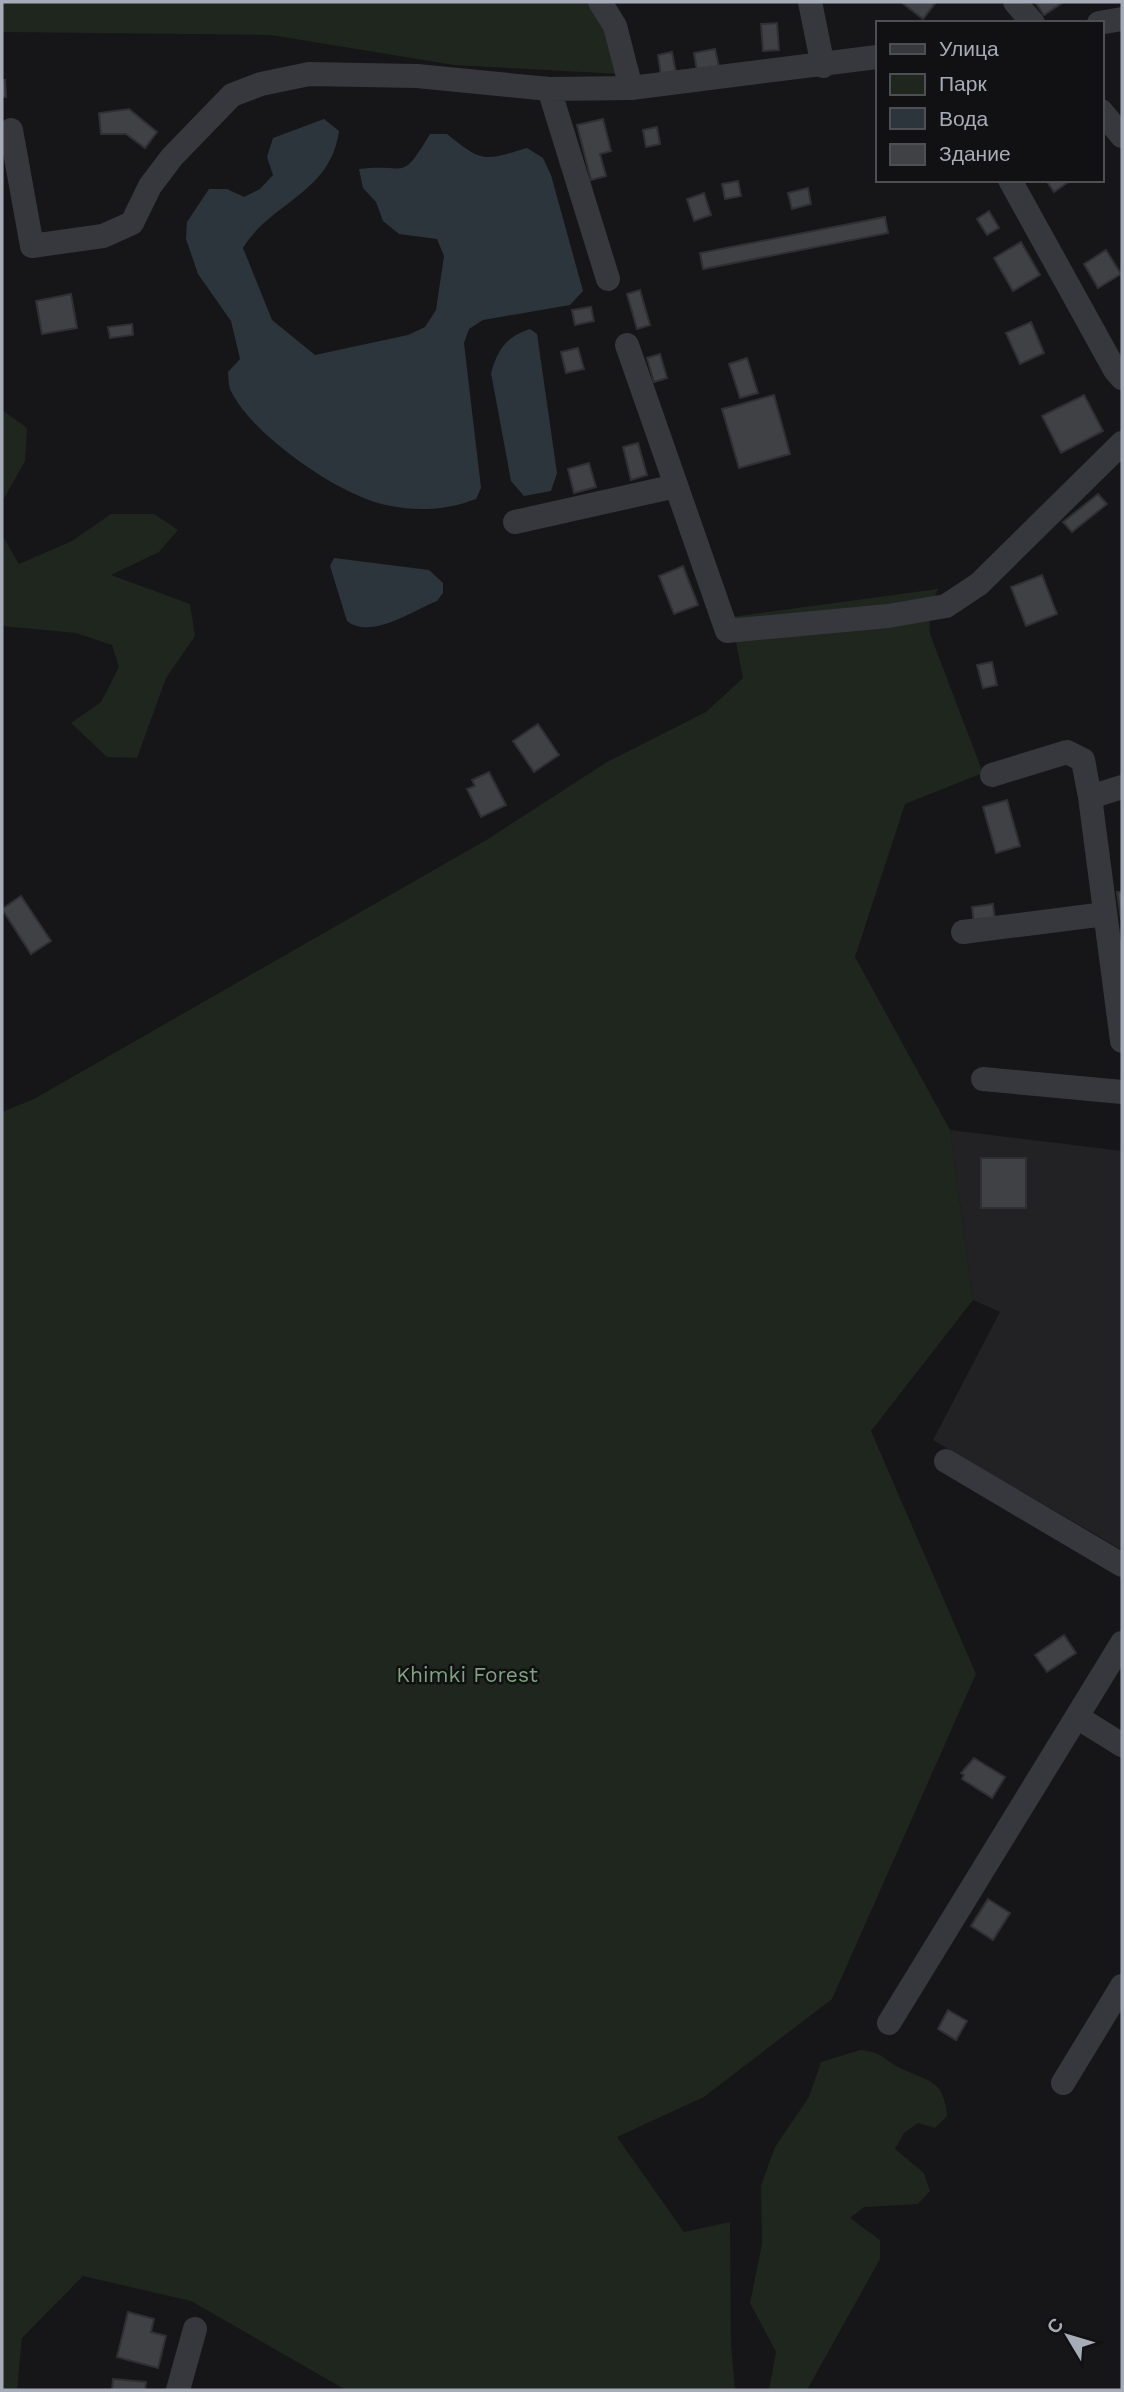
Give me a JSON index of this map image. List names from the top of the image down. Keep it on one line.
{"parks":["Khimki Forest"],"legend":["Улица","Парк","Вода","Здание"],"north":"top left"}
